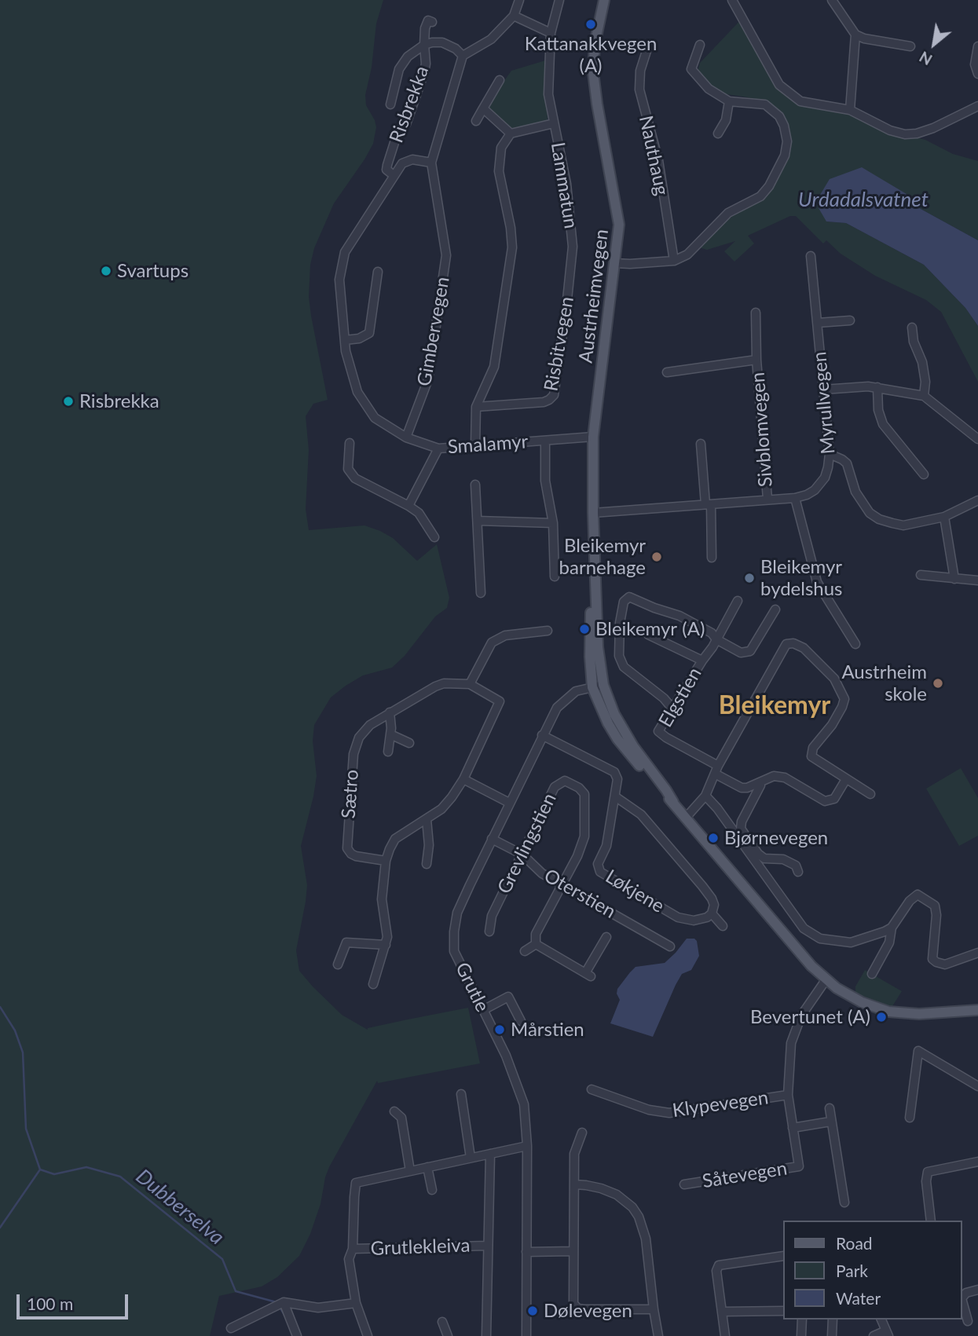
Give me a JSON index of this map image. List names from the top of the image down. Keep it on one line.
{"streets":{"main road":["Austrheimvegen"],"street":["Risbrekka","Nauthaug","Lammatun","Gimbervegen","Risbitvegen","Myrullvegen","Sivblomvegen","Smalamyr","Elgstien","Sætro","Grevlingstien","Løkjene","Oterstien","Grutle","Klypevegen","Såtevegen","Grutlekleiva"]},"crossings":[["Risbrekka","Smalamyr"],["Lammatun","Risbitvegen"],["Austrheimvegen","Myrullvegen"],["Austrheimvegen","Smalamyr"],["Austrheimvegen","Grutle"],["Austrheimvegen","Såtevegen"],["Gimbervegen","Smalamyr"],["Myrullvegen","Sivblomvegen"],["Grevlingstien","Oterstien"],["Løkjene","Grutle"],["Oterstien","Grutle"],["Klypevegen","Såtevegen"]],"districts":["Bleikemyr"],"water":["Urdadalsvatnet","Dubberselva"],"places":["Kattanakkvegen (A)","Svartups","Risbrekka","Bleikemyr barnehage","Bleikemyr bydelshus","Bleikemyr (A)","Austrheim skole","Bjørnevegen","Bevertunet (A)","Mårstien","Dølevegen"],"legend":["Road","Park","Water"],"scale_bar":"100 m","north":"bottom left"}
